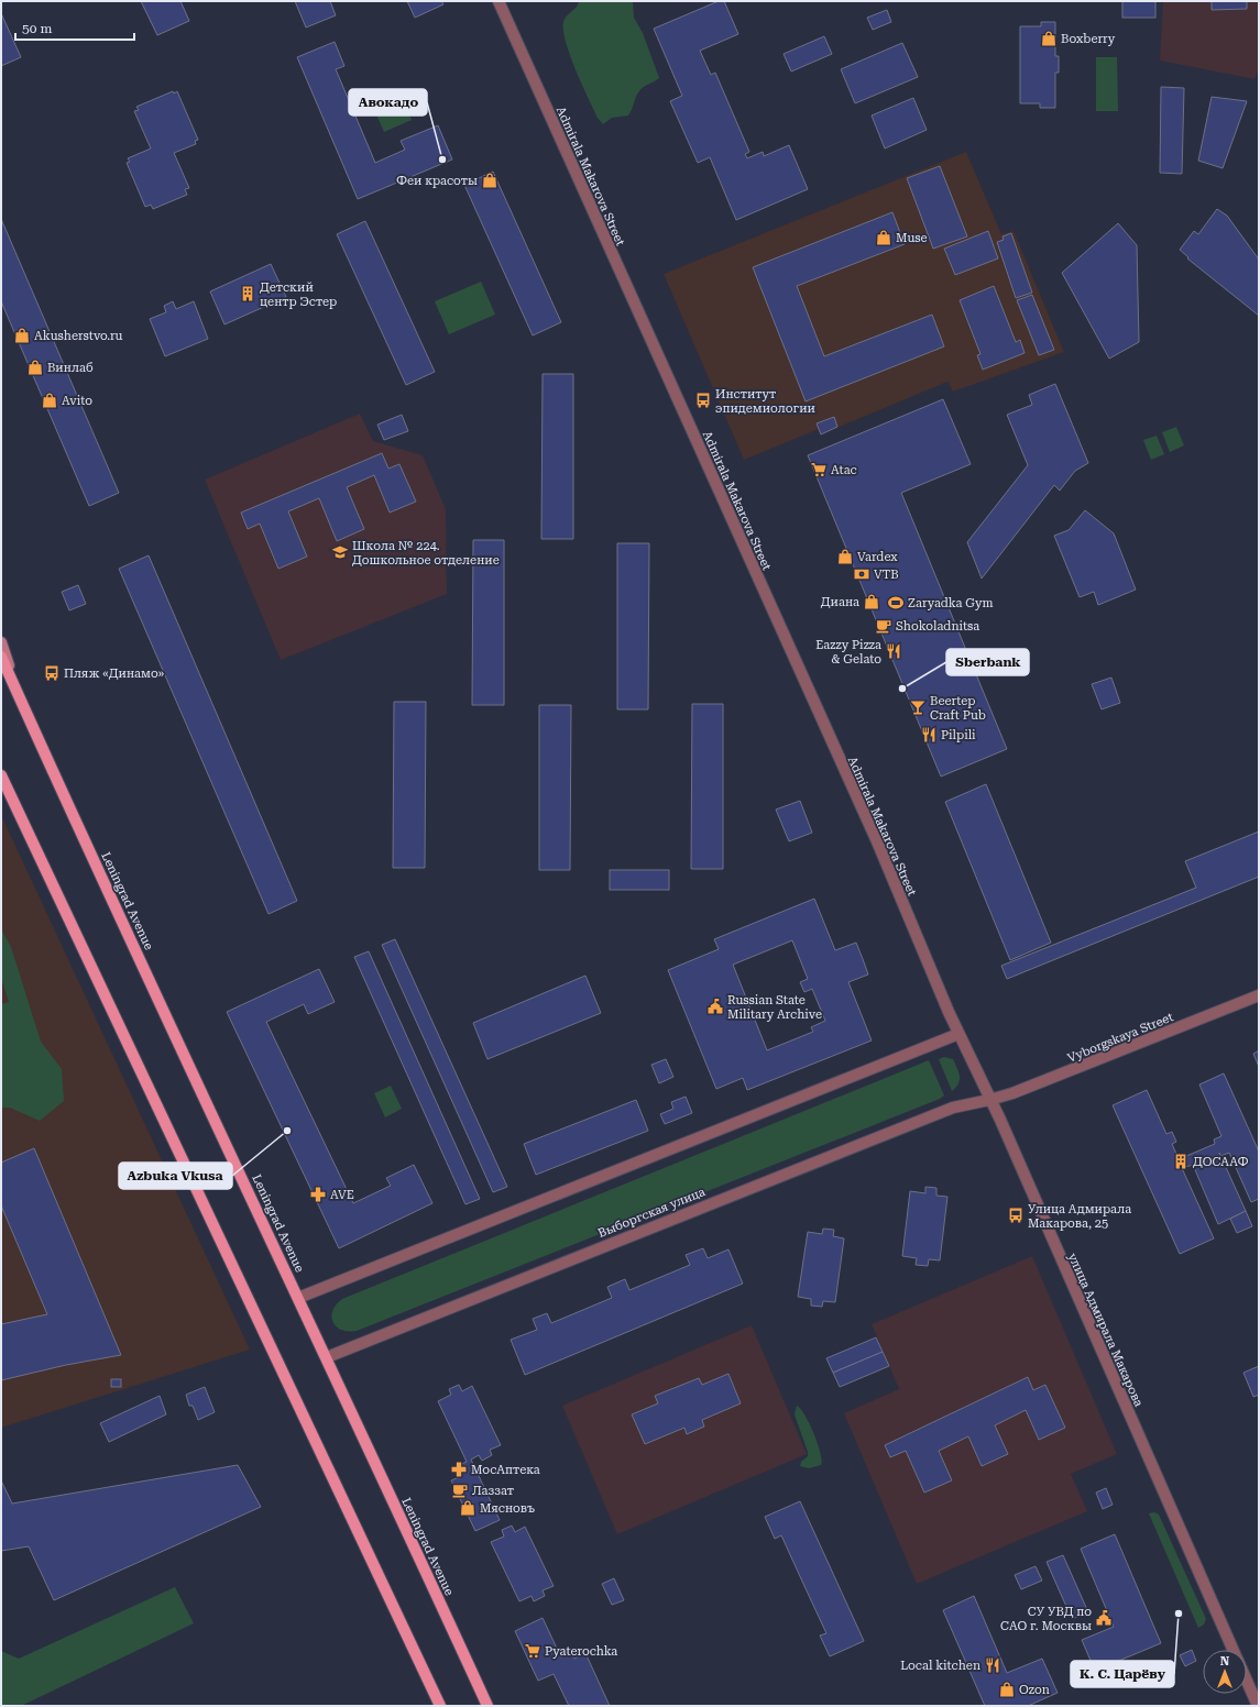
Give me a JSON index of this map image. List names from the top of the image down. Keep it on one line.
{"streets":{"main road":["Leningrad Avenue"],"street":["Vyborgskaya Street","Выборгская улица","улица Адмирала Макарова"]},"crossings":[["Leningrad Avenue","Выборгская улица"],["Vyborgskaya Street","Выборгская улица"],["Vyborgskaya Street","улица Адмирала Макарова"],["Выборгская улица","улица Адмирала Макарова"]],"places":{"shop":["Boxberry","Феи красоты","Muse","Akusherstvo.ru","Винлаб","Avito","Vardex","Диана","Мясновъ","Ozon"],"other":["Авокадо","Sberbank","Azbuka Vkusa","К. С. Царёву"],"building":["Детский центр Эстер","ДОСААФ"],"bus stop":["Институт эпидемиологии","Пляж «Динамо»","Улица Адмирала Макарова, 25"],"supermarket":["Atac","Pyaterochka"],"school or university":["Школа № 224. Дошкольное отделение"],"bank":["VTB"],"sports":["Zaryadka Gym"],"cafe":["Shokoladnitsa","Лаззат"],"restaurant":["Eazzy Pizza & Gelato","Pilpili","Local kitchen"],"bar":["Beertep Craft Pub"],"public building":["Russian State Military Archive","СУ УВД по САО г. Москвы"],"pharmacy":["AVE","МосАптека"]},"scale_bar":"50 m","north":"top"}
